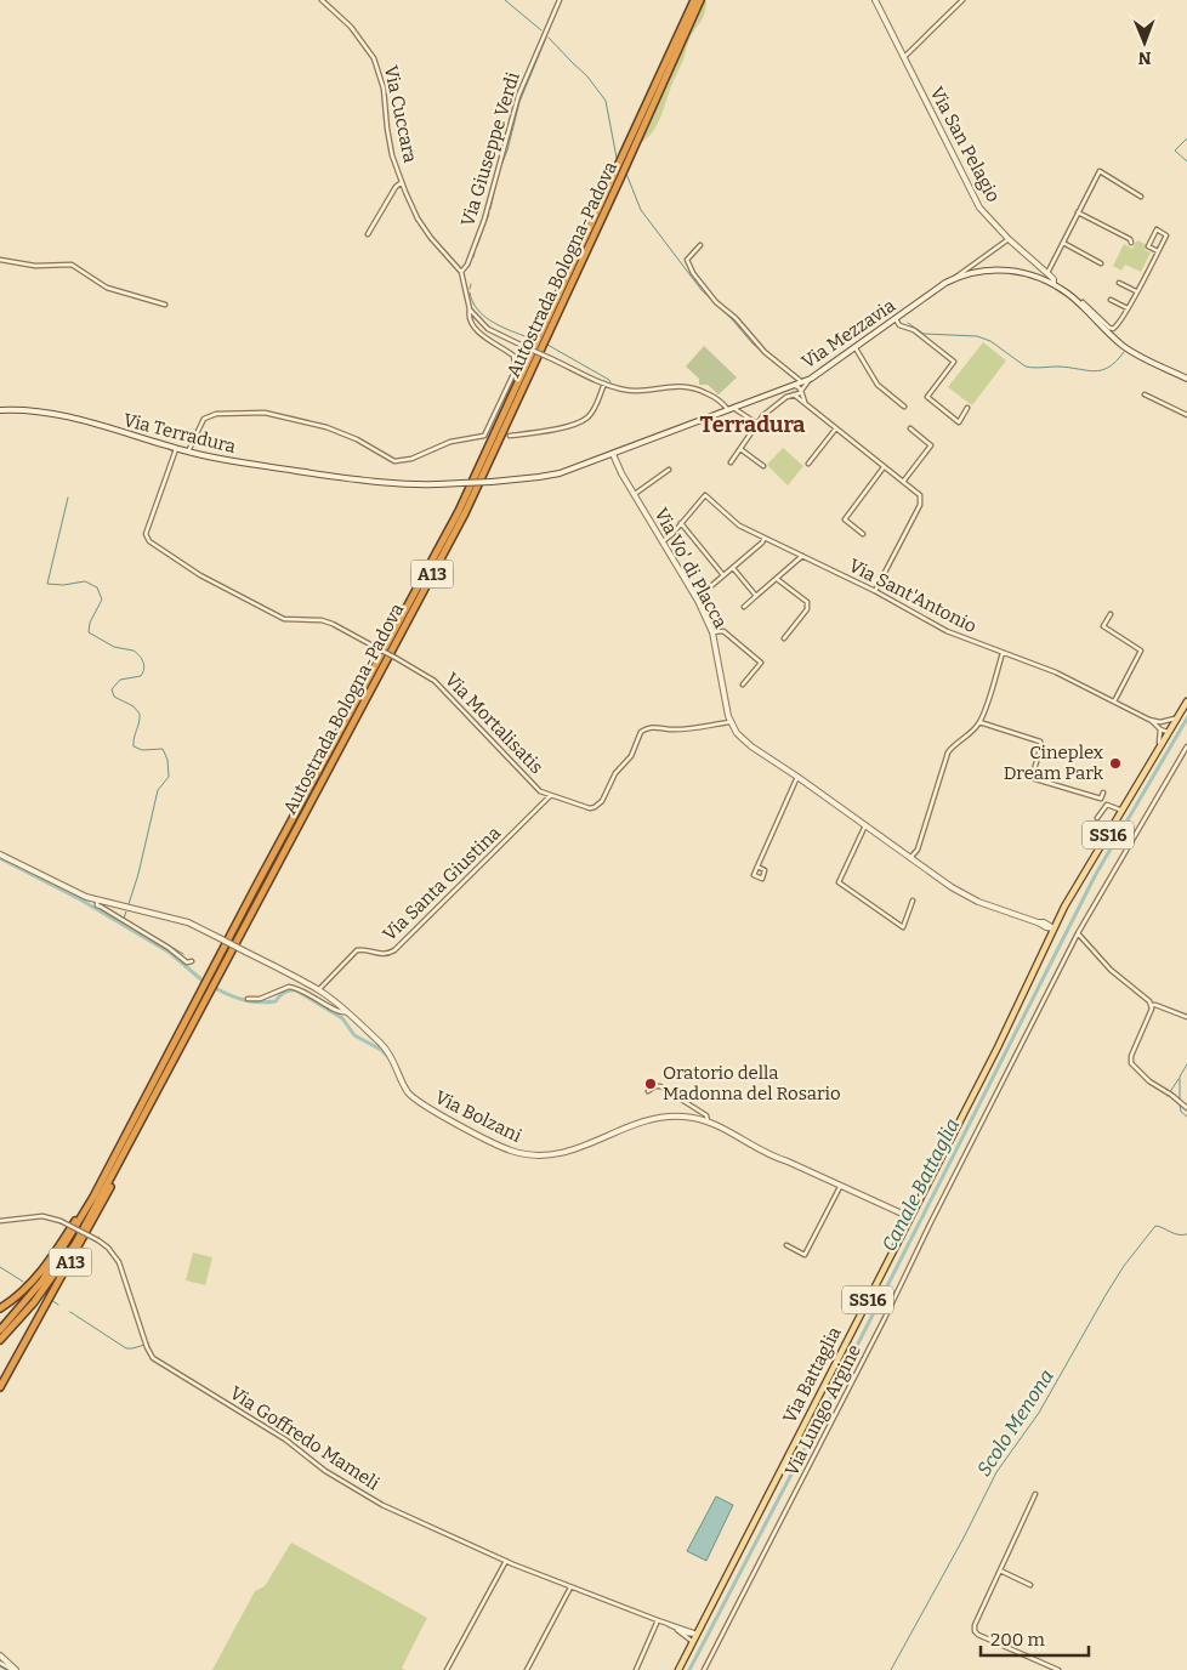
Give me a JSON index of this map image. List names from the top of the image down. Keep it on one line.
{"streets":{"highway":["Autostrada Bologna-Padova","A13"],"main road":["SS16","Via Battaglia"],"street":["Via Cuccara","Via San Pelagio","Via Giuseppe Verdi","Via Mezzavia","Via Terradura","Via Vo' di Placca","Via Sant'Antonio","Via Mortalisatis","Via Santa Giustina","Via Bolzani","Via Lungo Argine","Via Goffredo Mameli"]},"crossings":[["Via Cuccara","Via Giuseppe Verdi"],["Via Cuccara","Via Terradura"],["Via San Pelagio","Via Mezzavia"],["Autostrada Bologna-Padova","A13"],["Via Mezzavia","Via Terradura"],["Via Mezzavia","Via Vo' di Placca"],["Via Terradura","Via Mortalisatis"],["Via Vo' di Placca","Via Mortalisatis"],["Via Vo' di Placca","SS16"],["Via Sant'Antonio","SS16"],["Via Mortalisatis","Via Santa Giustina"],["SS16","Via Battaglia"],["SS16","Via Goffredo Mameli"],["Via Santa Giustina","Via Bolzani"],["Via Bolzani","Via Battaglia"],["Via Battaglia","Via Goffredo Mameli"]],"districts":["Terradura"],"water":["Canale Battaglia","Scolo Menona"],"places":["Cineplex Dream Park","Oratorio della Madonna del Rosario"],"scale_bar":"200 m","north":"bottom"}
